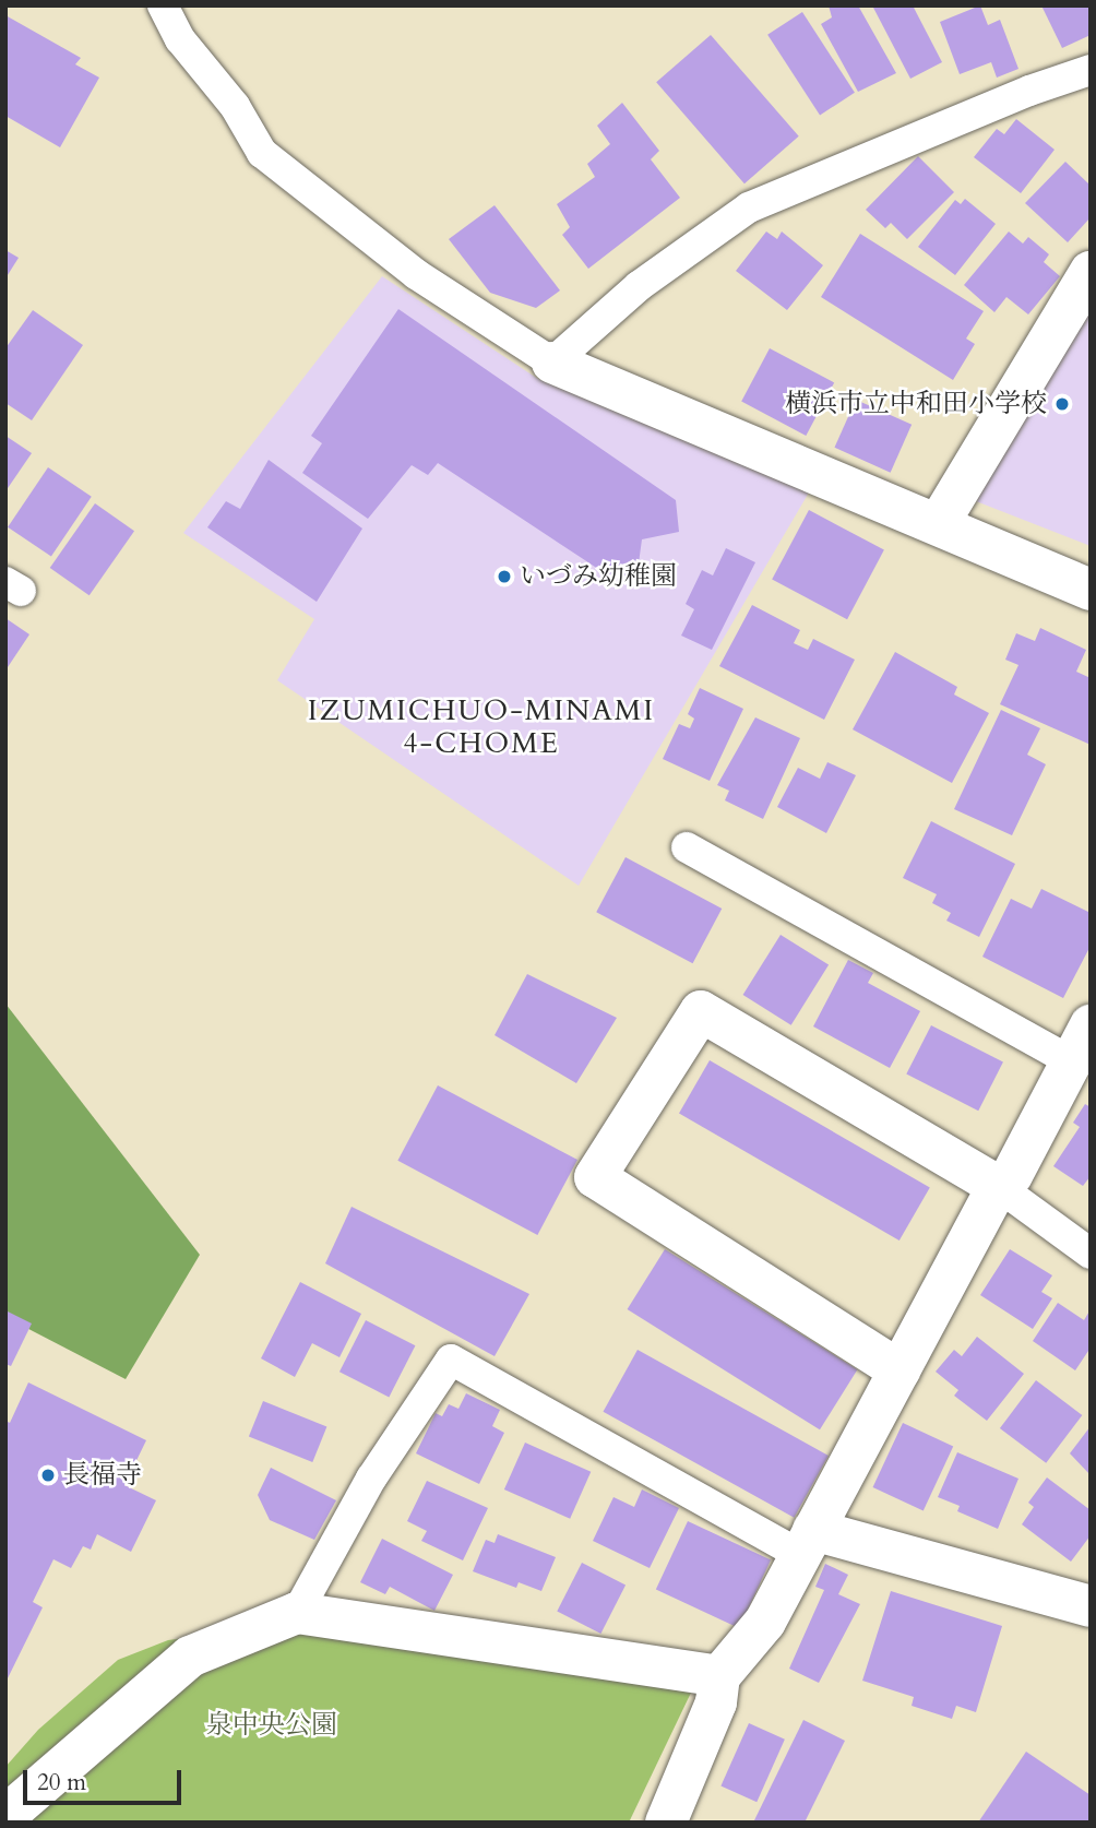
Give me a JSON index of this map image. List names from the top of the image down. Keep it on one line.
{"districts":["IZUMICHUO-MINAMI 4-CHOME"],"parks":["泉中央公園"],"places":["横浜市立中和田小学校","いづみ幼稚園","長福寺"],"scale_bar":"20 m"}
